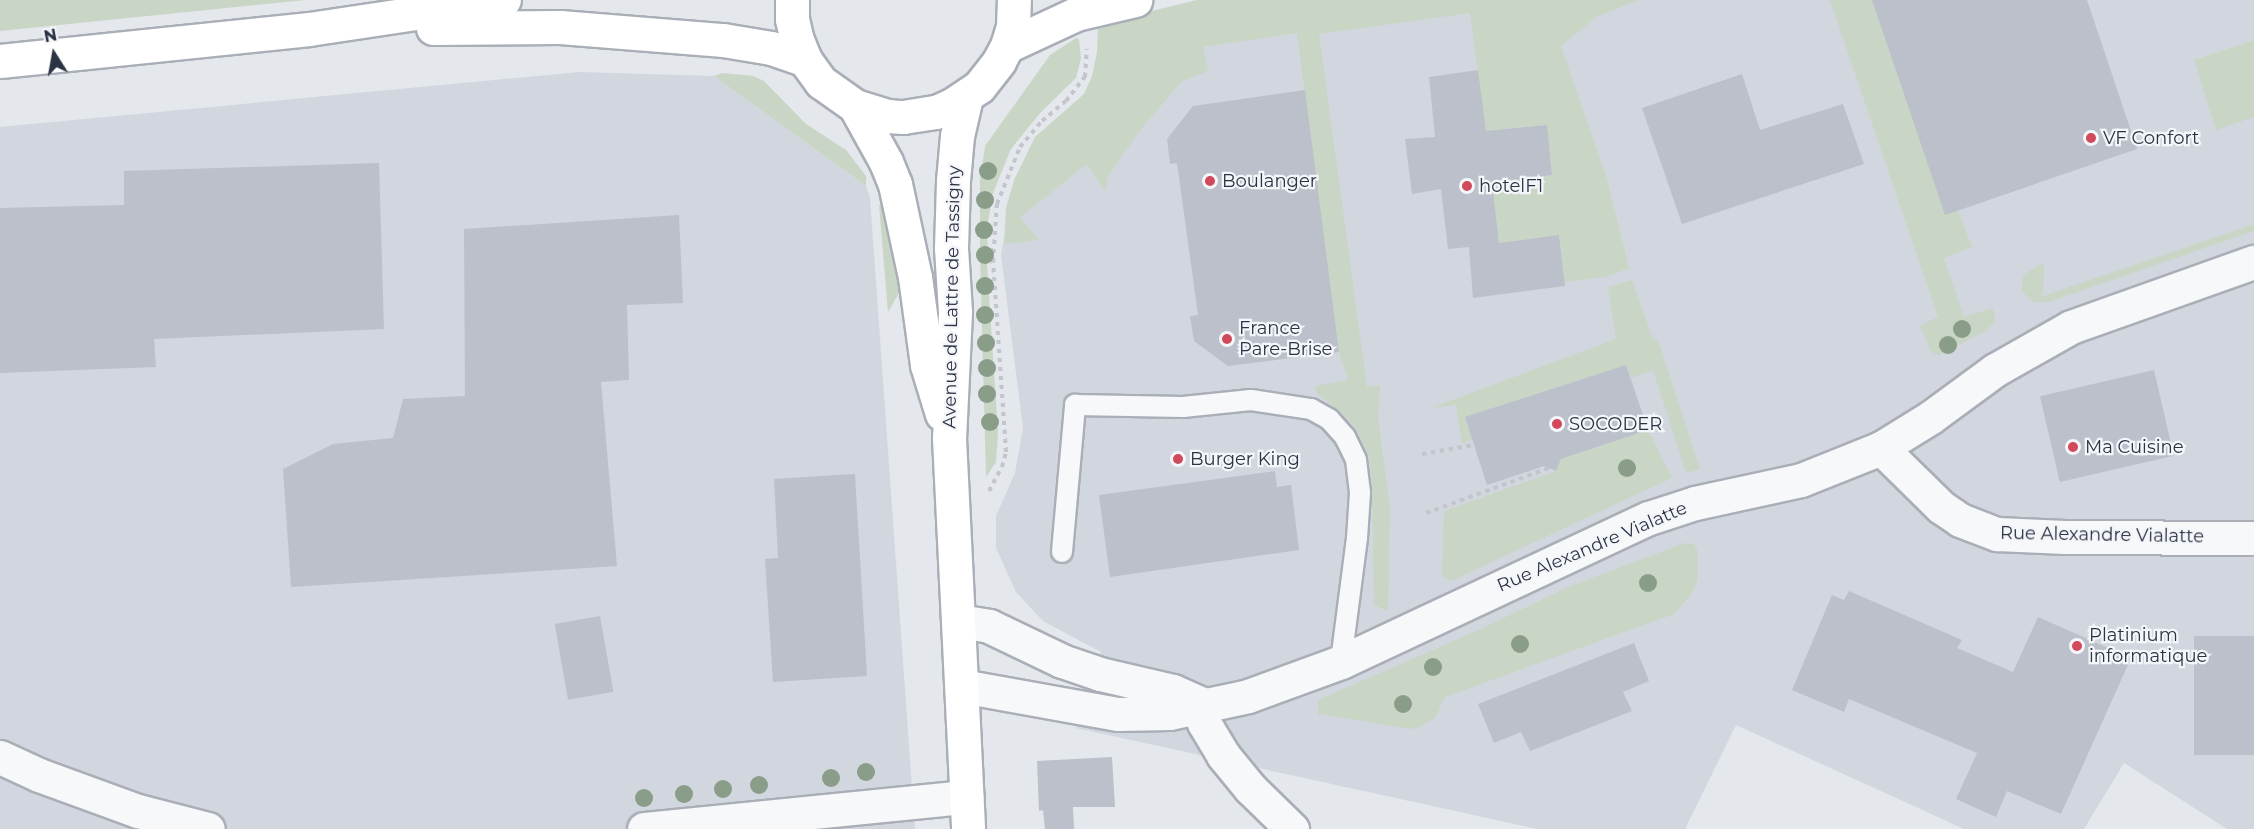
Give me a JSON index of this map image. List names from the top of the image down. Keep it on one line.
{"streets":{"main road":["Avenue de Lattre de Tassigny"],"street":["Rue Alexandre Vialatte"]},"places":["VF Confort","Boulanger","hotelF1","France Pare-Brise","SOCODER","Ma Cuisine","Burger King","Platinium informatique"],"north":"top"}
